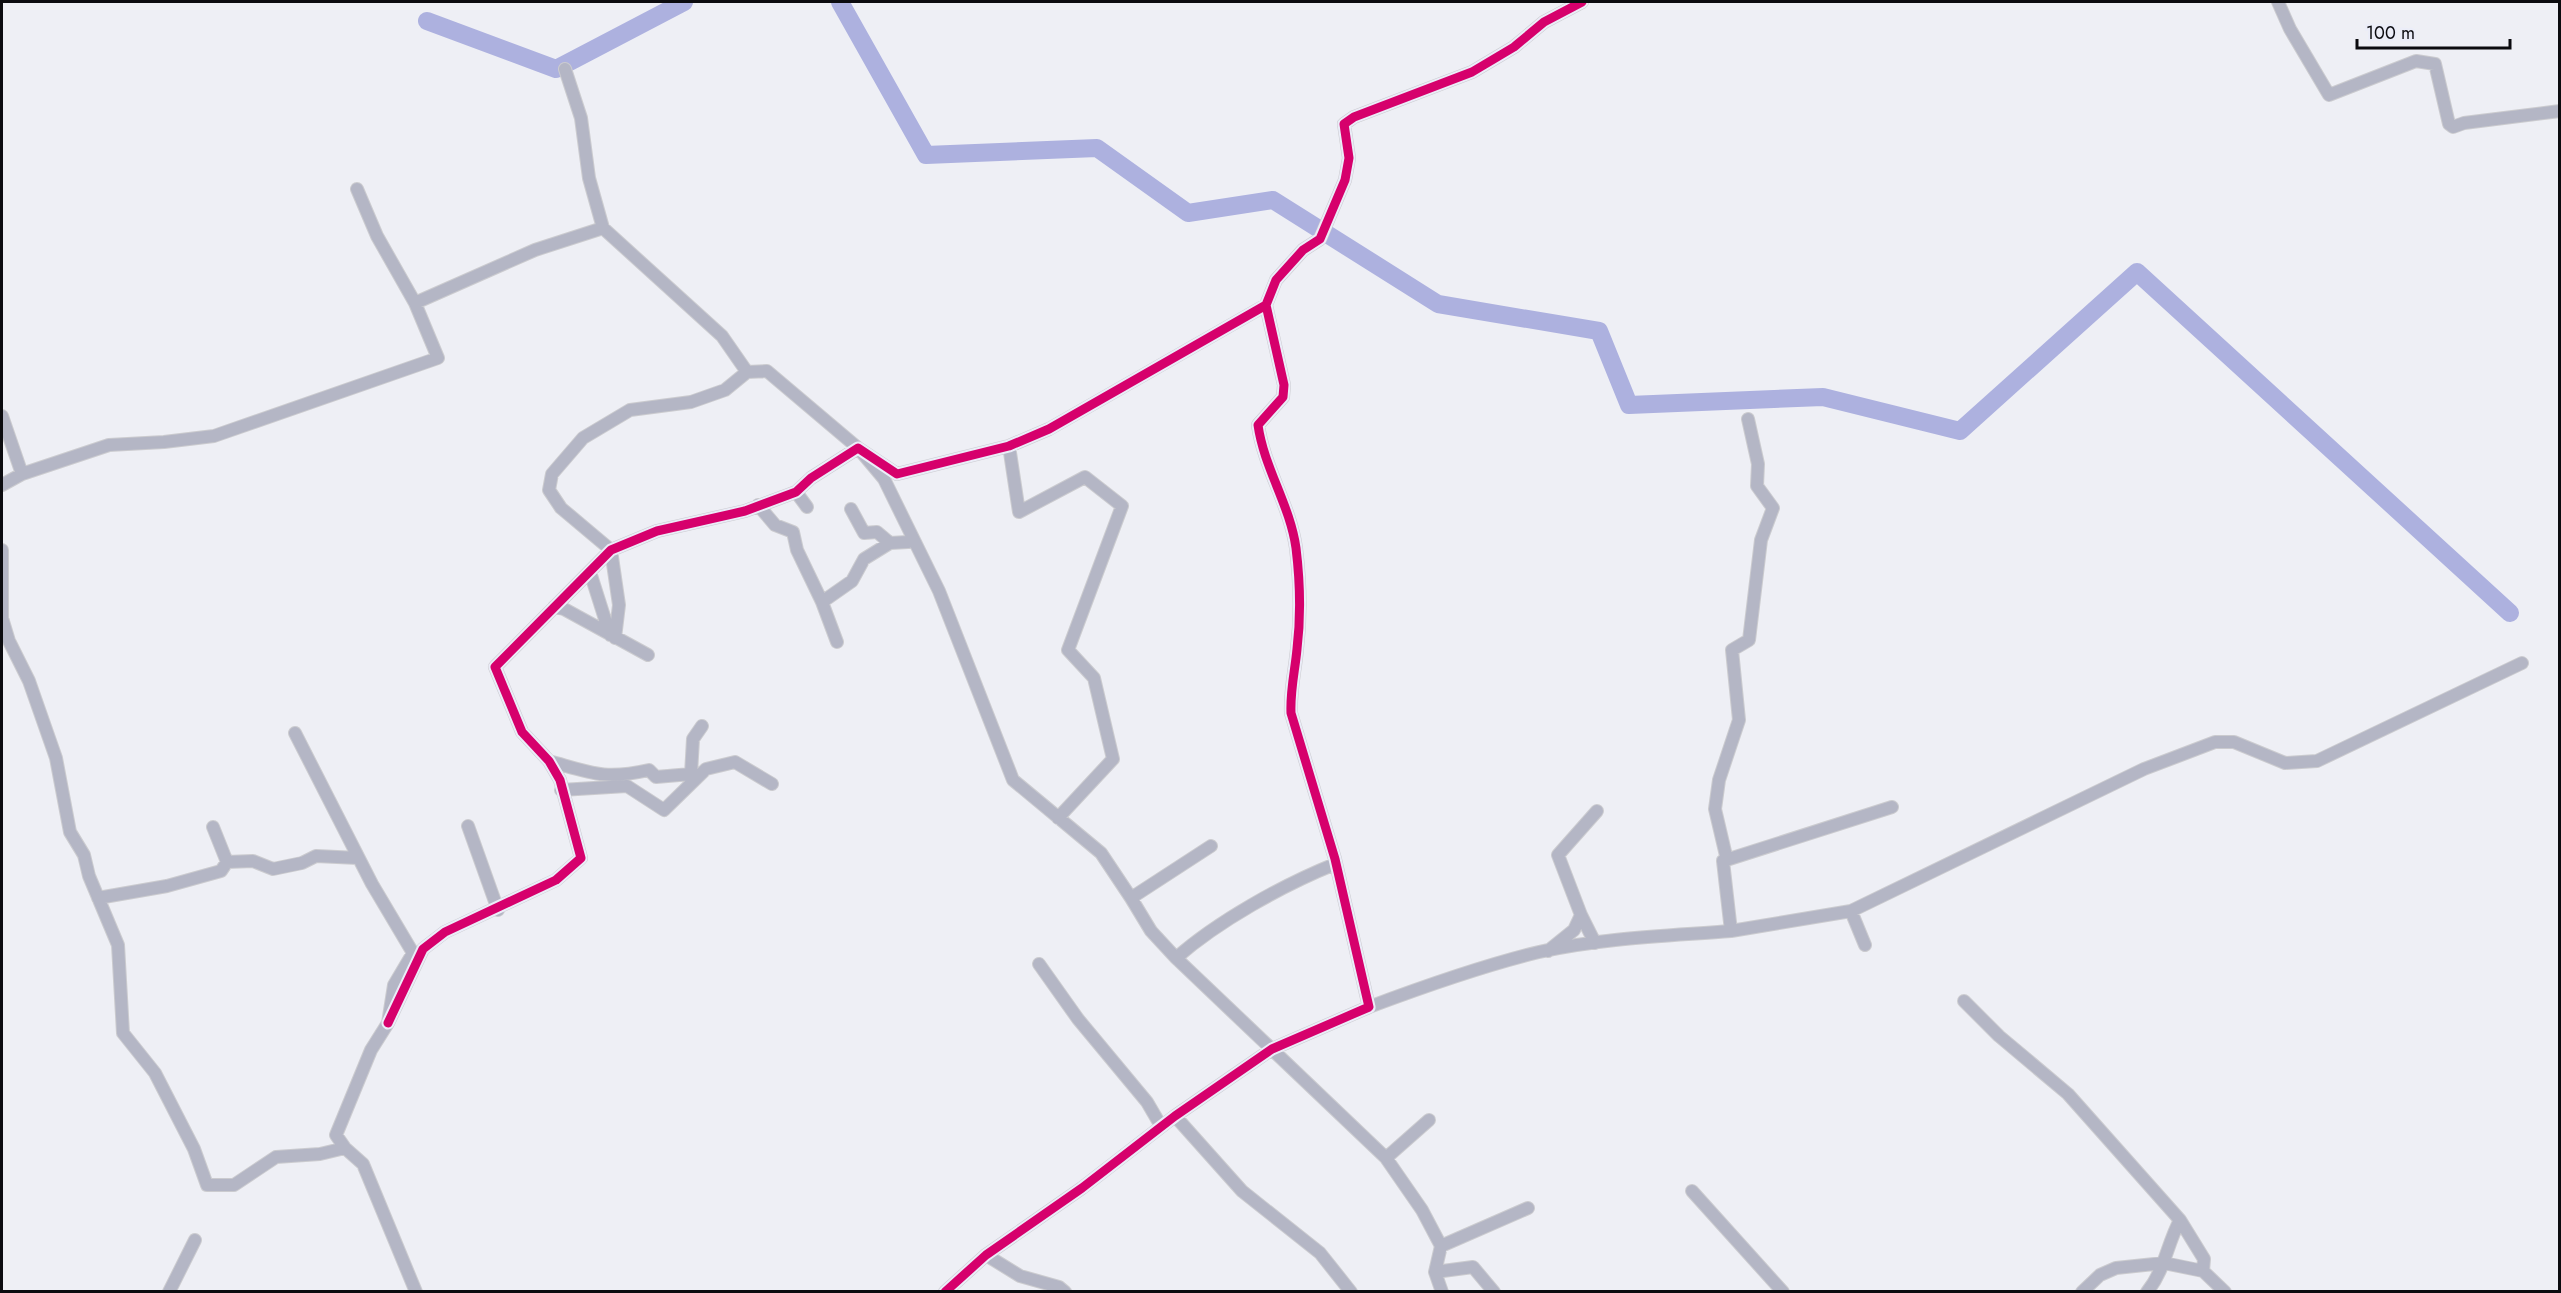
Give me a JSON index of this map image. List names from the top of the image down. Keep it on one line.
{"scale_bar":"100 m"}
